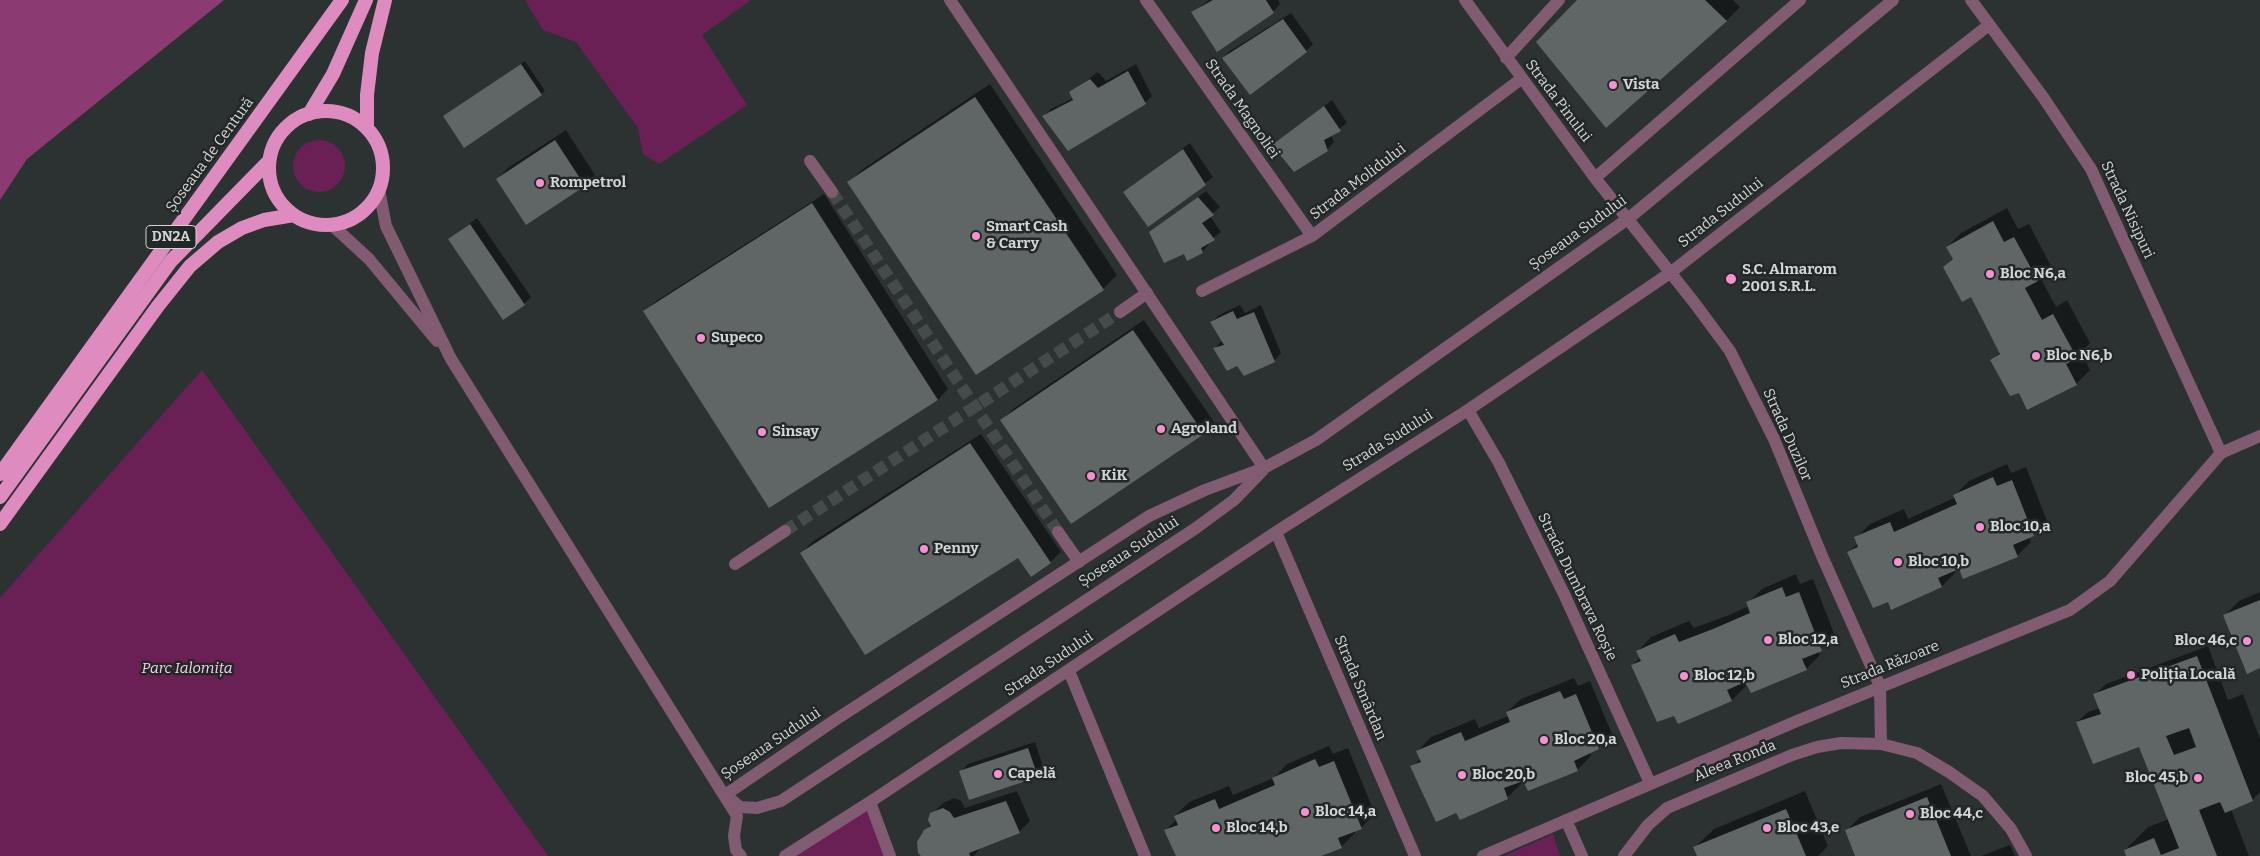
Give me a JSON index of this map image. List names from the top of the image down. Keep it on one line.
{"streets":{"highway":["Șoseaua de Centură","DN2A"],"street":["Strada Pinului","Strada Magnoliei","Strada Molidului","Strada Nisipuri","Strada Sudului","Șoseaua Sudului","Strada Duzilor","Strada Dumbrava Roșie","Strada Răzoare","Strada Smârdan","Aleea Ronda"]},"crossings":[["Strada Pinului","Strada Molidului"],["Strada Pinului","Șoseaua Sudului"],["Strada Pinului","Strada Duzilor"],["Strada Magnoliei","Strada Molidului"],["Strada Nisipuri","Strada Sudului"],["Strada Nisipuri","Strada Răzoare"],["Strada Sudului","Strada Duzilor"],["Strada Sudului","Strada Dumbrava Roșie"],["Strada Sudului","Strada Smârdan"],["Șoseaua Sudului","Strada Duzilor"],["Strada Duzilor","Strada Răzoare"],["Strada Dumbrava Roșie","Strada Răzoare"]],"parks":["Parc Ialomița"],"places":["Vista","Rompetrol","Smart Cash & Carry","Bloc N6,a","S.C. Almarom 2001 S.R.L.","Supeco","Bloc N6,b","Agroland","Sinsay","KiK","Bloc 10,a","Penny","Bloc 10,b","Bloc 12,a","Bloc 46,c","Poliția Locală","Bloc 12,b","Bloc 20,a","Capelă","Bloc 20,b","Bloc 45,b","Bloc 14,a","Bloc 44,c","Bloc 14,b","Bloc 43,e"]}
